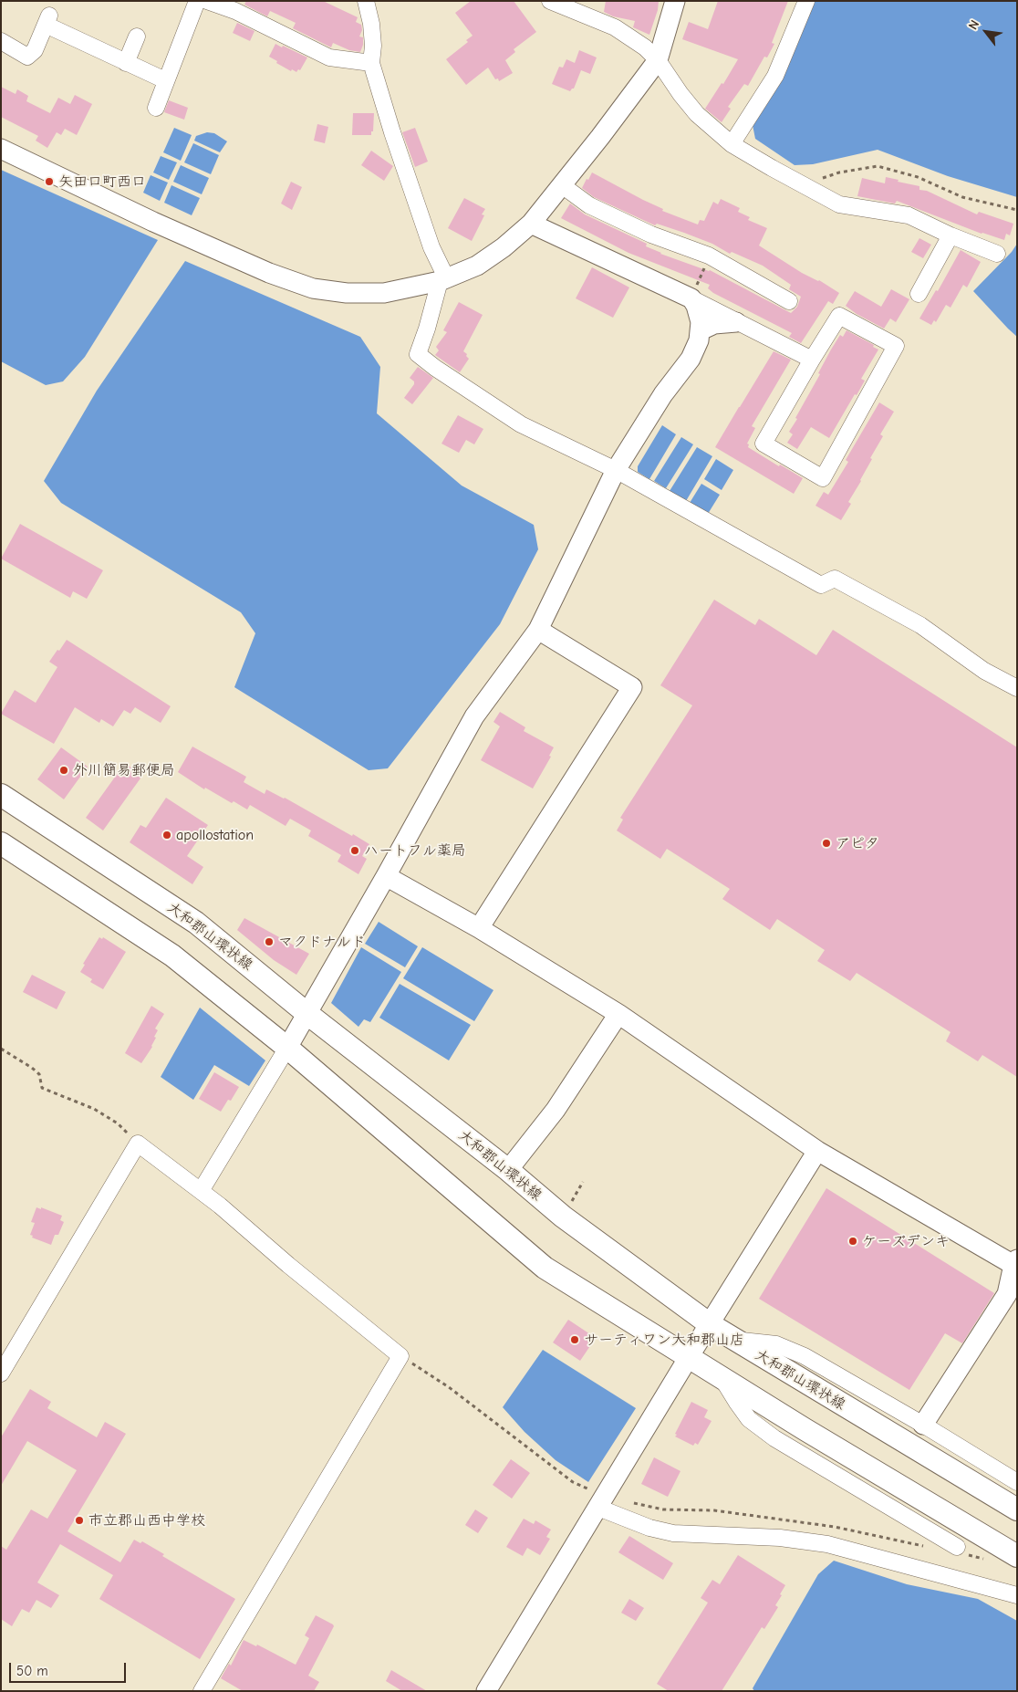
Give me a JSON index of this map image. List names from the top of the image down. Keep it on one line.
{"streets":{"main road":["大和郡山環状線"]},"places":["矢田口町西口","外川簡易郵便局","apollostation","アピタ","ハートフル薬局","マクドナルド","ケーズデンキ","サーティワン大和郡山店","市立郡山西中学校"],"scale_bar":"50 m","north":"top left"}
